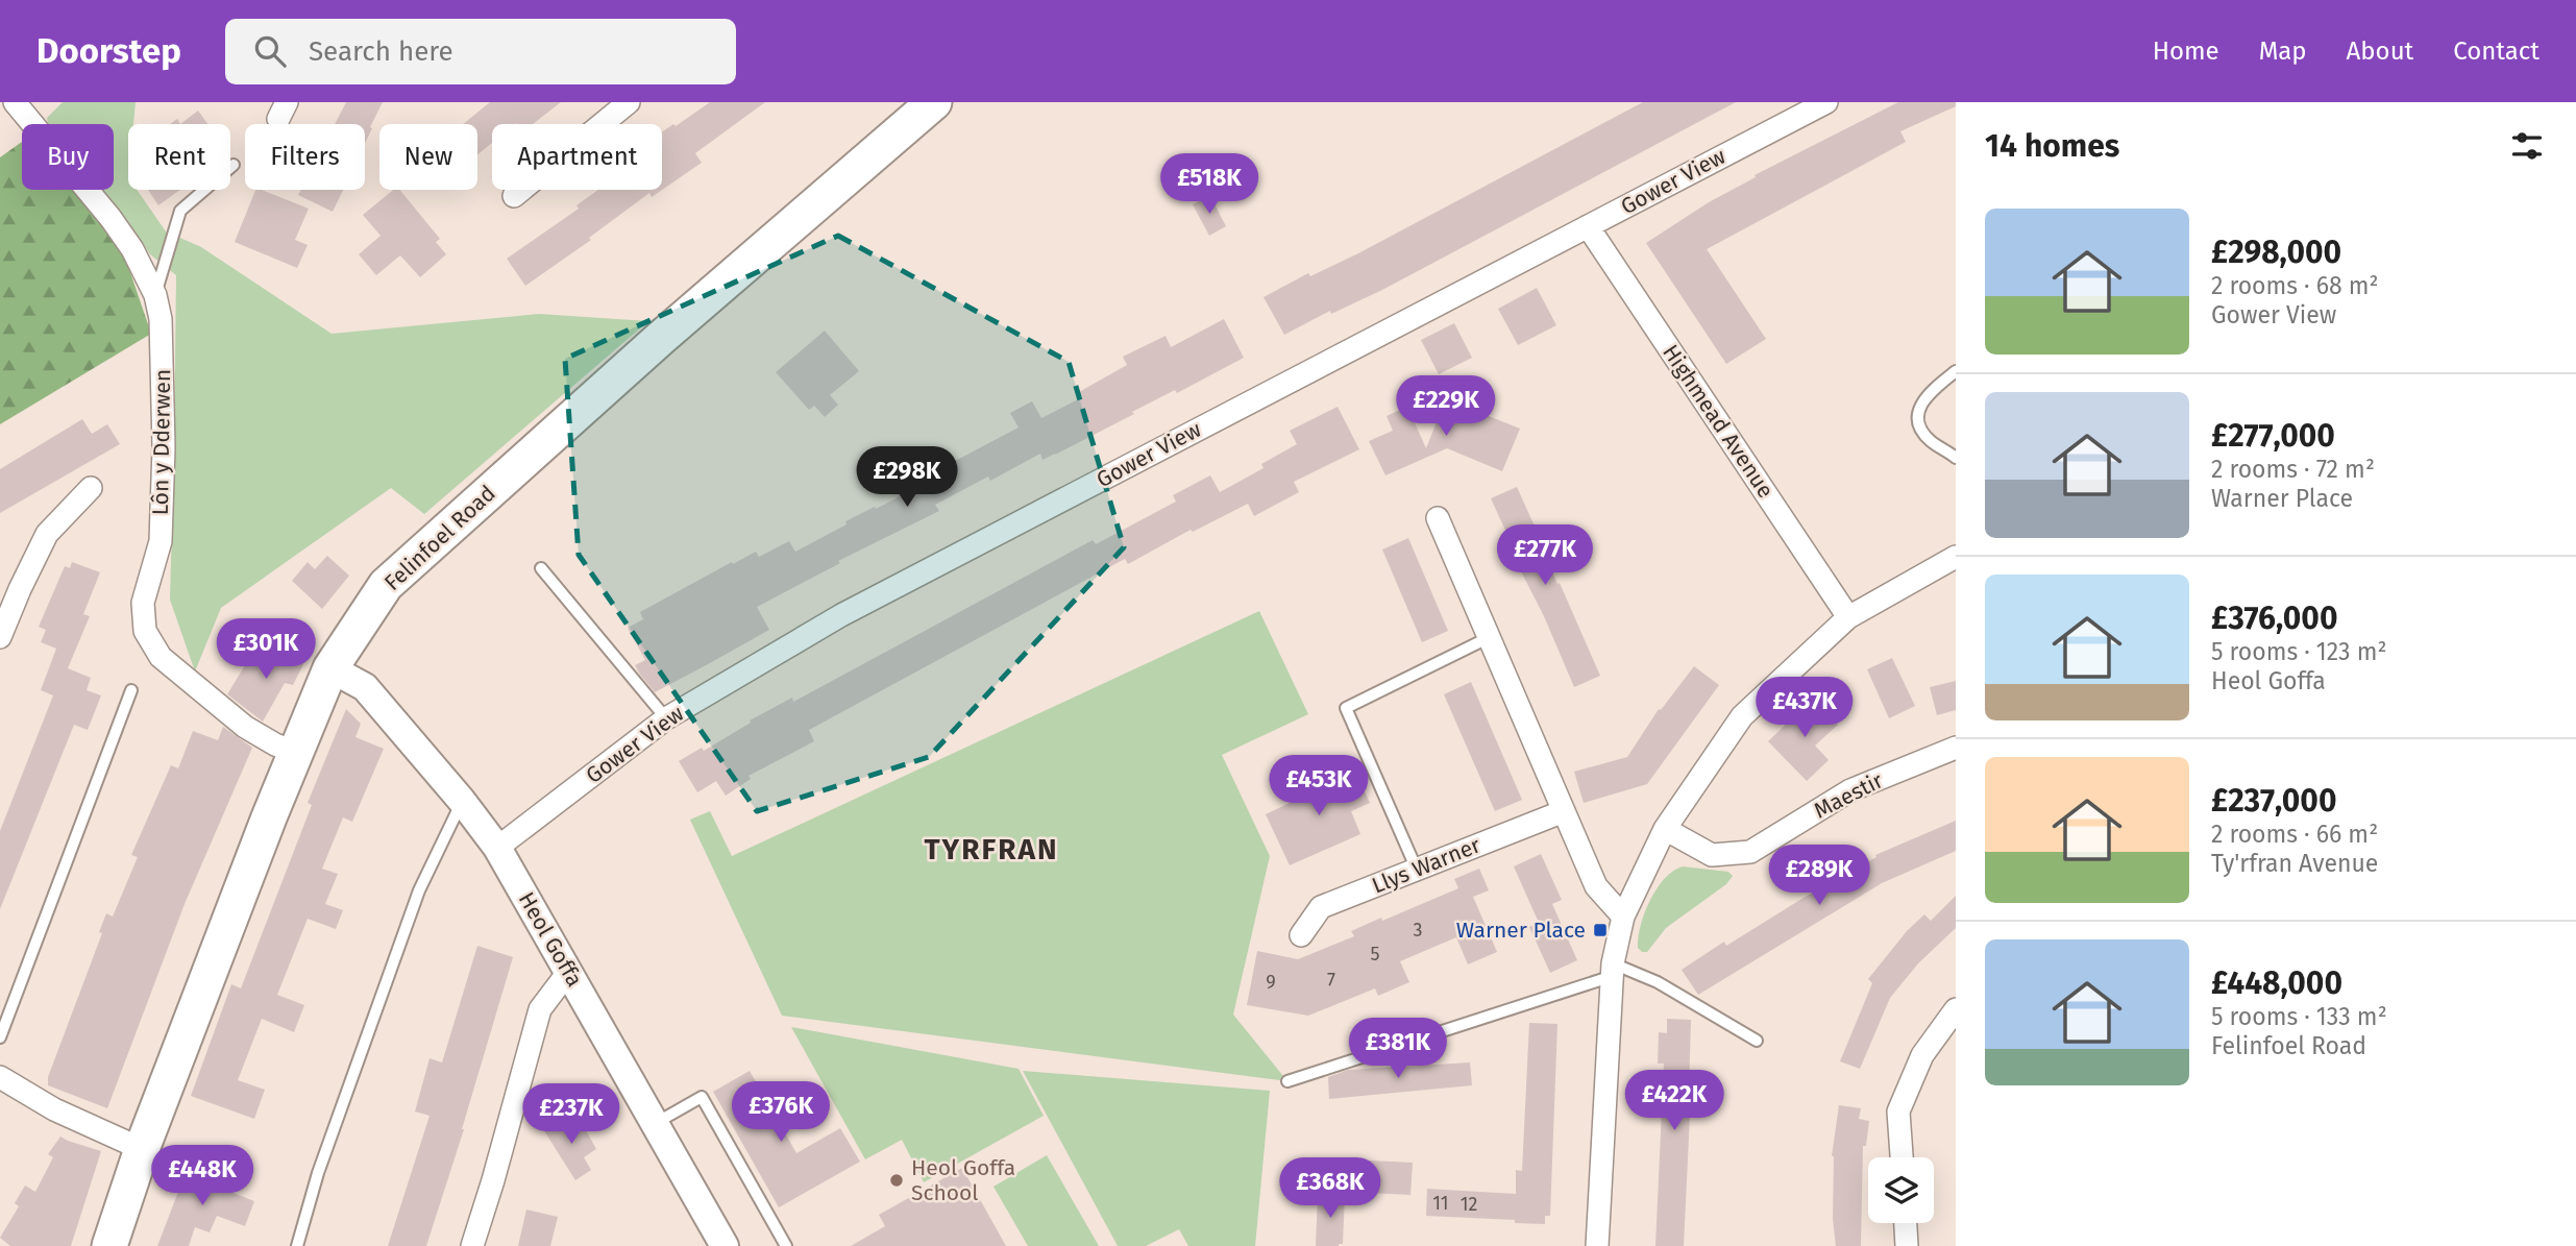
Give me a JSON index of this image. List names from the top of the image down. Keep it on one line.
{"streets":{"main road":["Felinfoel Road"],"street":["Gower View","Highmead Avenue","Lôn y Dderwen","Maestir","Llys Warner","Heol Goffa"]},"crossings":[["Gower View","Highmead Avenue"],["Gower View","Heol Goffa"],["Lôn y Dderwen","Felinfoel Road"],["Felinfoel Road","Heol Goffa"]],"districts":["TYRFRAN"],"places":{"transit":["Warner Place"],"other":["Heol Goffa School"]},"house_numbers":["3","5","7","9","11","12"],"page":{"header":"Doorstep","search":"Search here","nav":["Home","Map","About","Contact"],"heading":"14 homes","chip":["Buy","Rent","Filters","New","Apartment"],"price":["£518K","£229K","£298K","£277K","£301K","£437K","£453K","£289K","£381K","£422K","£376K","£237K","£448K","£368K"],"list":[{"name":"£298,000","note":"2 rooms · 68 m² · Gower View"},{"name":"£277,000","note":"2 rooms · 72 m² · Warner Place"},{"name":"£376,000","note":"5 rooms · 123 m² · Heol Goffa"},{"name":"£237,000","note":"2 rooms · 66 m² · Ty'rfran Avenue"},{"name":"£448,000","note":"5 rooms · 133 m² · Felinfoel Road"}]}}
